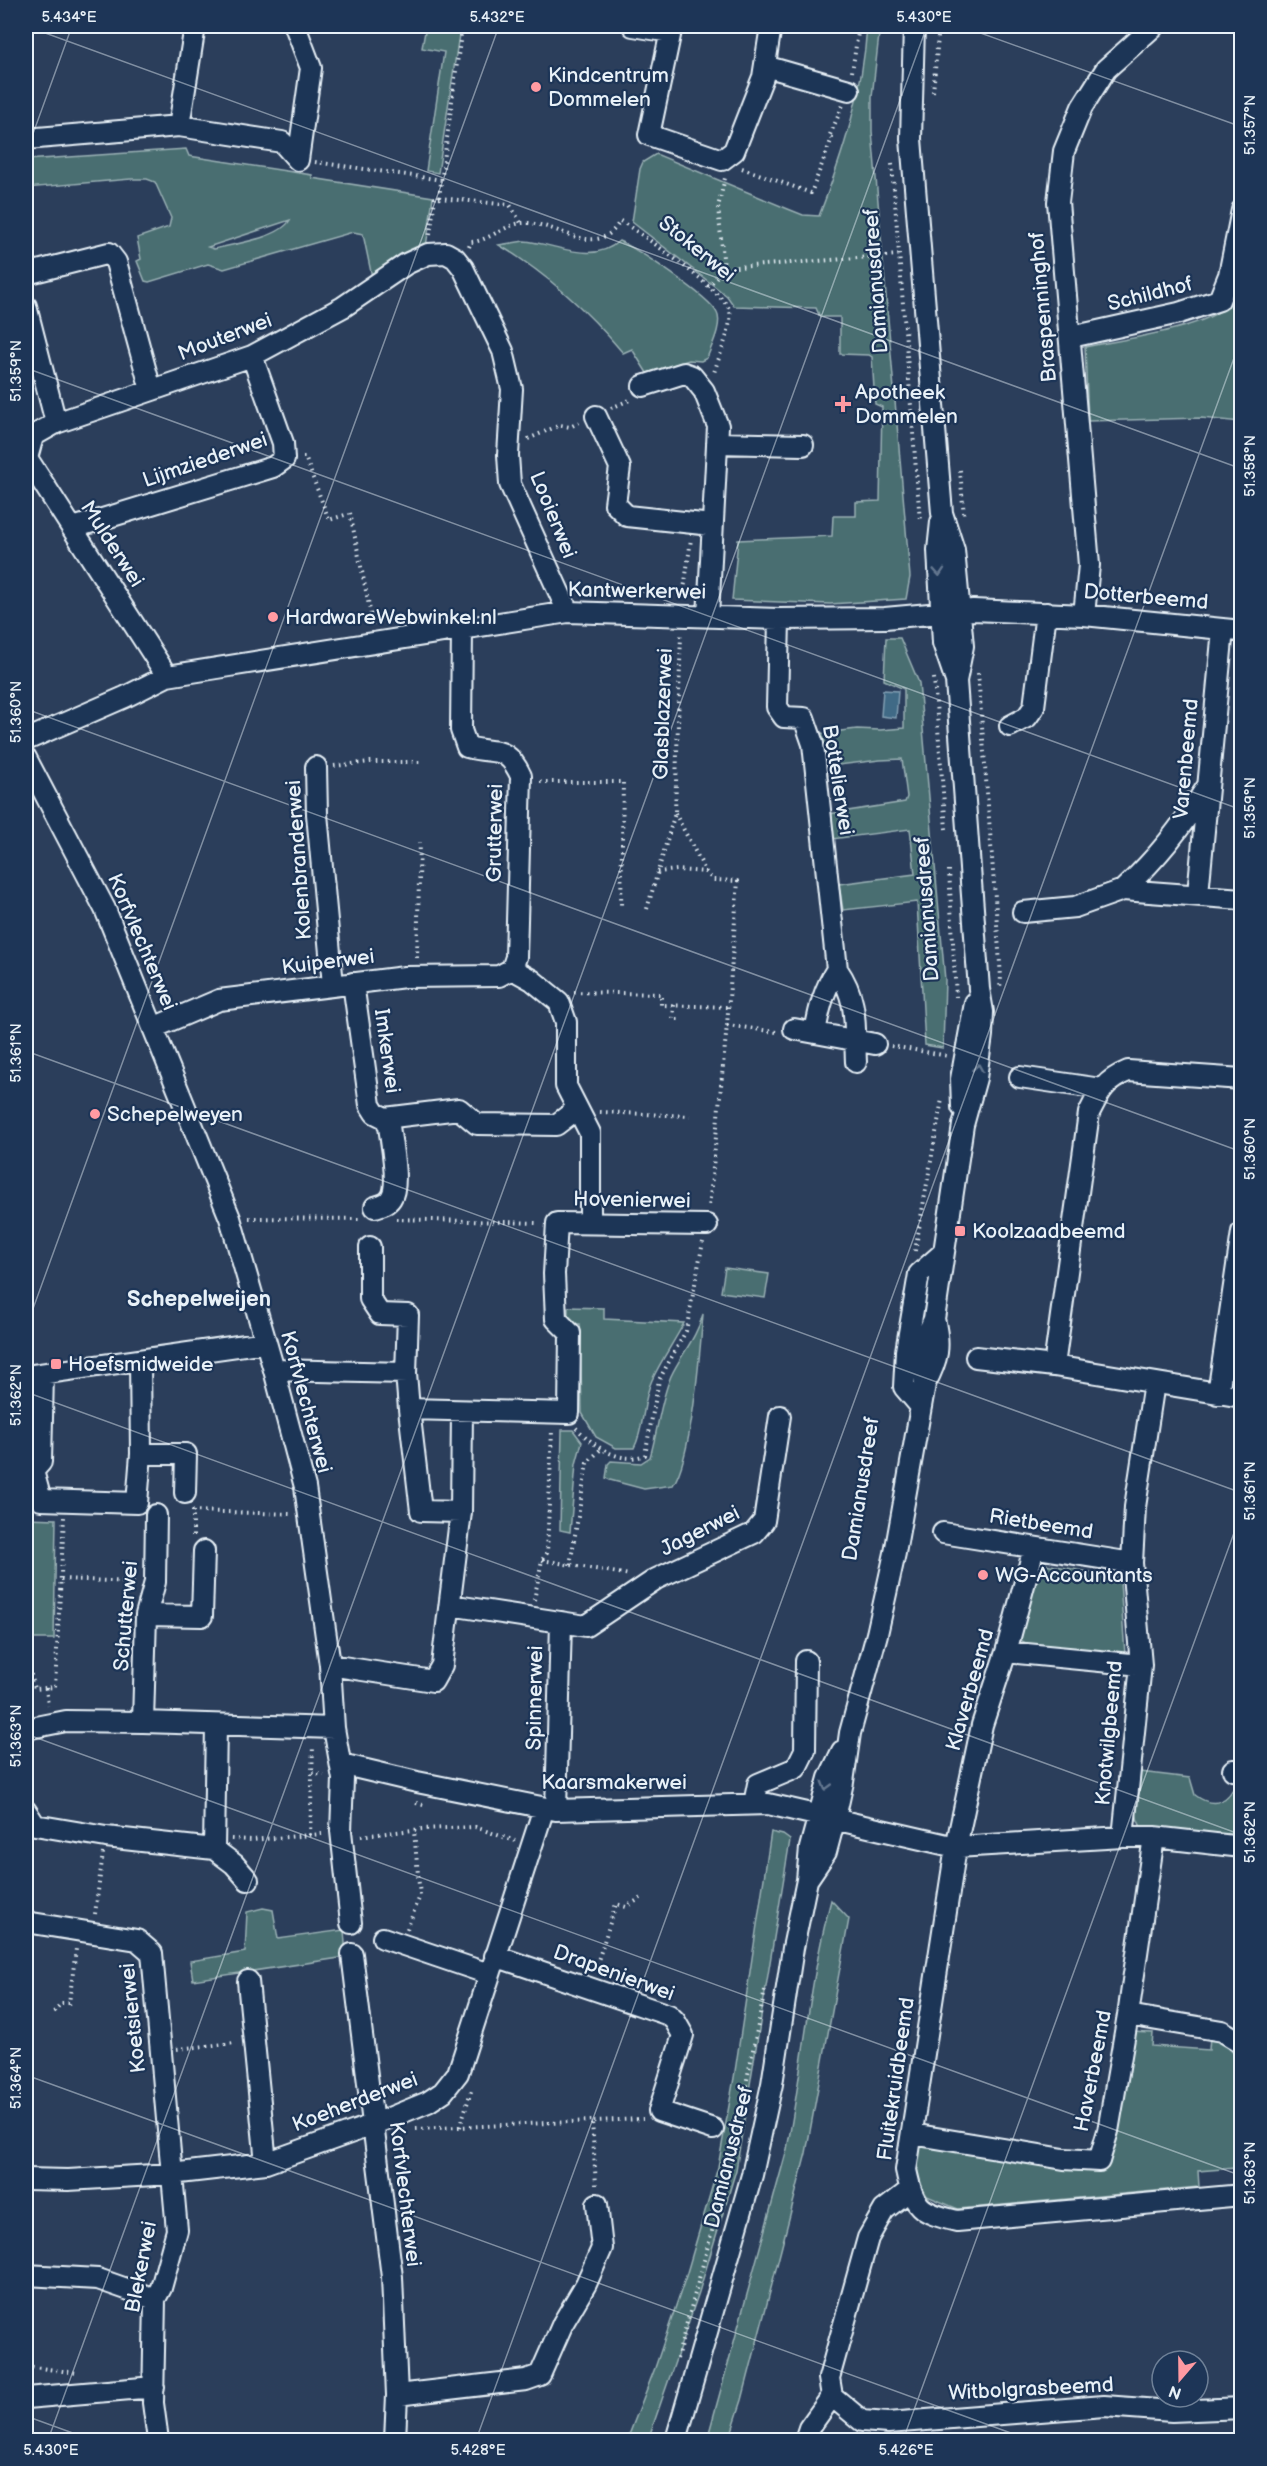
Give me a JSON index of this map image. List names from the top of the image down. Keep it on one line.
{"streets":{"street":["Damianusdreef","Schildhof","Braspenninghof","Mouterwei","Lijmziederwei","Looierwei","Mulderwei","Kantwerkerwei","Dotterbeemd","Varenbeemd","Bottelierwei","Grutterwei","Kolenbranderwei","Korfvlechterwei","Kuiperwei","Imkerwei","Hovenierwei","Rietbeemd","Jagerwei","Schutterwei","Klaverbeemd","Spinnerwei","Knotwilgbeemd","Kaarsmakerwei","Drapenierwei","Koetsierwei","Haverbeemd","Fluitekruidbeemd","Koeherderwei","Blekerwei","Witbolgrasbeemd"],"path":["Stokerwei","Glasblazerwei"]},"crossings":[["Damianusdreef","Kantwerkerwei"],["Damianusdreef","Dotterbeemd"],["Damianusdreef","Kaarsmakerwei"],["Schildhof","Braspenninghof"],["Braspenninghof","Dotterbeemd"],["Mouterwei","Lijmziederwei"],["Mouterwei","Mulderwei"],["Lijmziederwei","Mulderwei"],["Looierwei","Kantwerkerwei"],["Mulderwei","Kantwerkerwei"],["Kantwerkerwei","Dotterbeemd"],["Kantwerkerwei","Glasblazerwei"],["Kantwerkerwei","Bottelierwei"],["Kantwerkerwei","Grutterwei"],["Dotterbeemd","Varenbeemd"],["Grutterwei","Kuiperwei"],["Kolenbranderwei","Kuiperwei"],["Korfvlechterwei","Kuiperwei"],["Korfvlechterwei","Kaarsmakerwei"],["Korfvlechterwei","Koeherderwei"],["Kuiperwei","Imkerwei"],["Rietbeemd","Klaverbeemd"],["Rietbeemd","Knotwilgbeemd"],["Jagerwei","Spinnerwei"],["Klaverbeemd","Kaarsmakerwei"],["Klaverbeemd","Fluitekruidbeemd"],["Spinnerwei","Kaarsmakerwei"],["Spinnerwei","Koeherderwei"],["Knotwilgbeemd","Kaarsmakerwei"],["Kaarsmakerwei","Haverbeemd"],["Kaarsmakerwei","Fluitekruidbeemd"],["Kaarsmakerwei","Koeherderwei"],["Drapenierwei","Koeherderwei"],["Koetsierwei","Koeherderwei"],["Koetsierwei","Blekerwei"],["Haverbeemd","Fluitekruidbeemd"],["Koeherderwei","Blekerwei"]],"districts":["Schepelweijen"],"places":{"other":["Kindcentrum Dommelen","HardwareWebwinkel.nl","Schepelweyen","WG-Accountants"],"health":["Apotheek Dommelen"],"transit":["Koolzaadbeemd","Hoefsmidweide"]},"north":"bottom","coordinates":["5.434°E","5.432°E","5.430°E","51.357°N","51.359°N","51.358°N","51.360°N","51.361°N","51.362°N","51.363°N","51.364°N","5.428°E","5.426°E"]}
